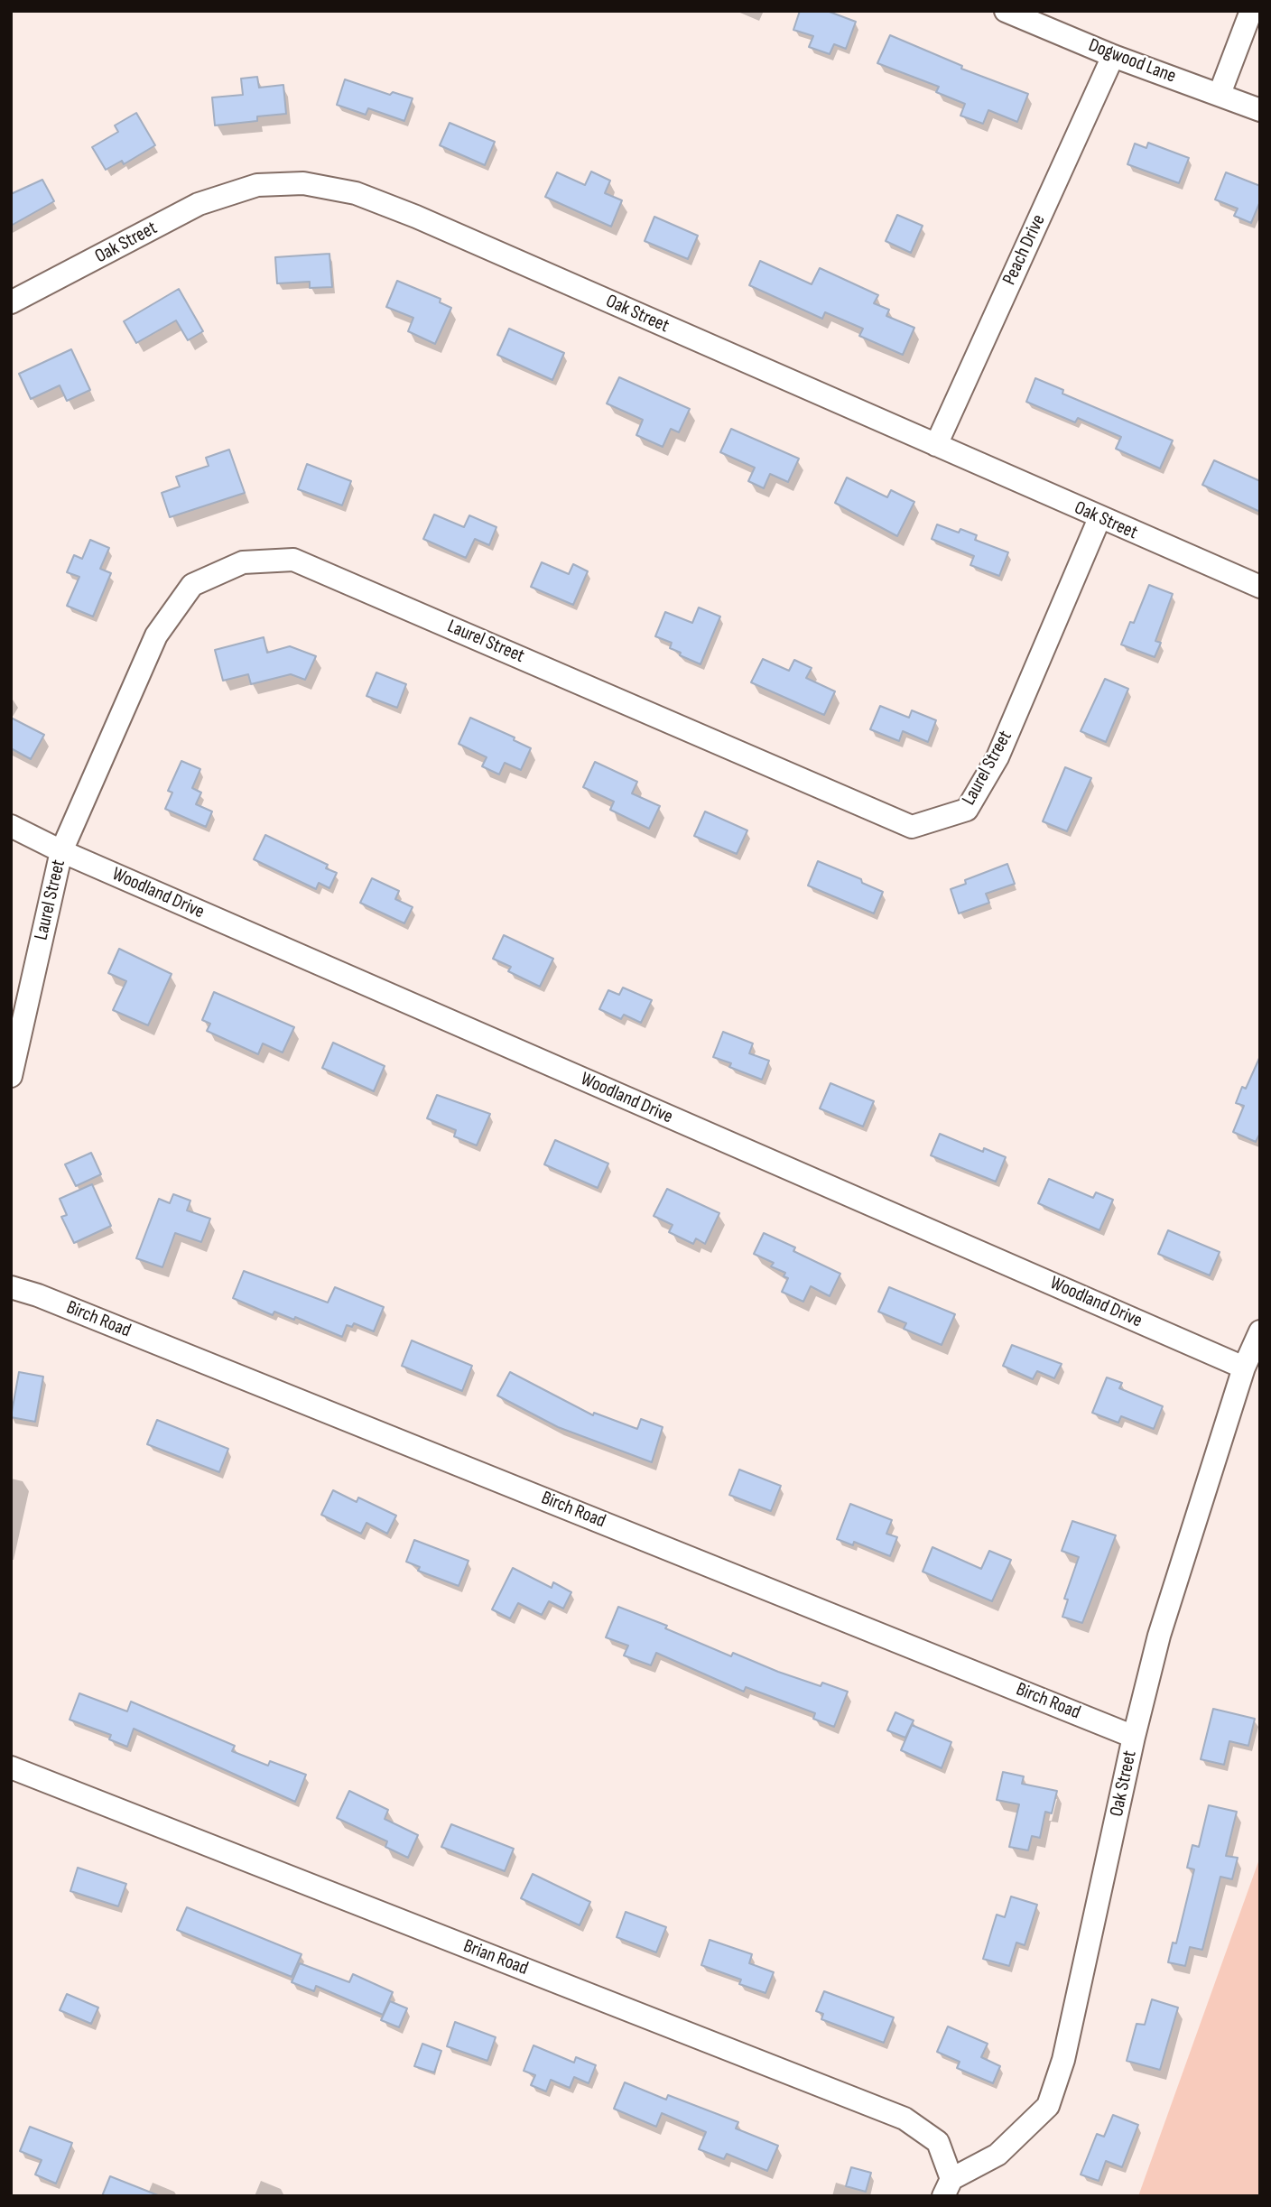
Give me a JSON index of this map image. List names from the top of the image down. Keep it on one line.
{"streets":{"street":["Dogwood Lane","Oak Street","Peach Drive","Laurel Street","Woodland Drive","Birch Road","Brian Road"]},"crossings":[["Dogwood Lane","Peach Drive"],["Oak Street","Peach Drive"],["Oak Street","Laurel Street"],["Oak Street","Woodland Drive"],["Oak Street","Birch Road"],["Oak Street","Brian Road"],["Laurel Street","Woodland Drive"]]}
